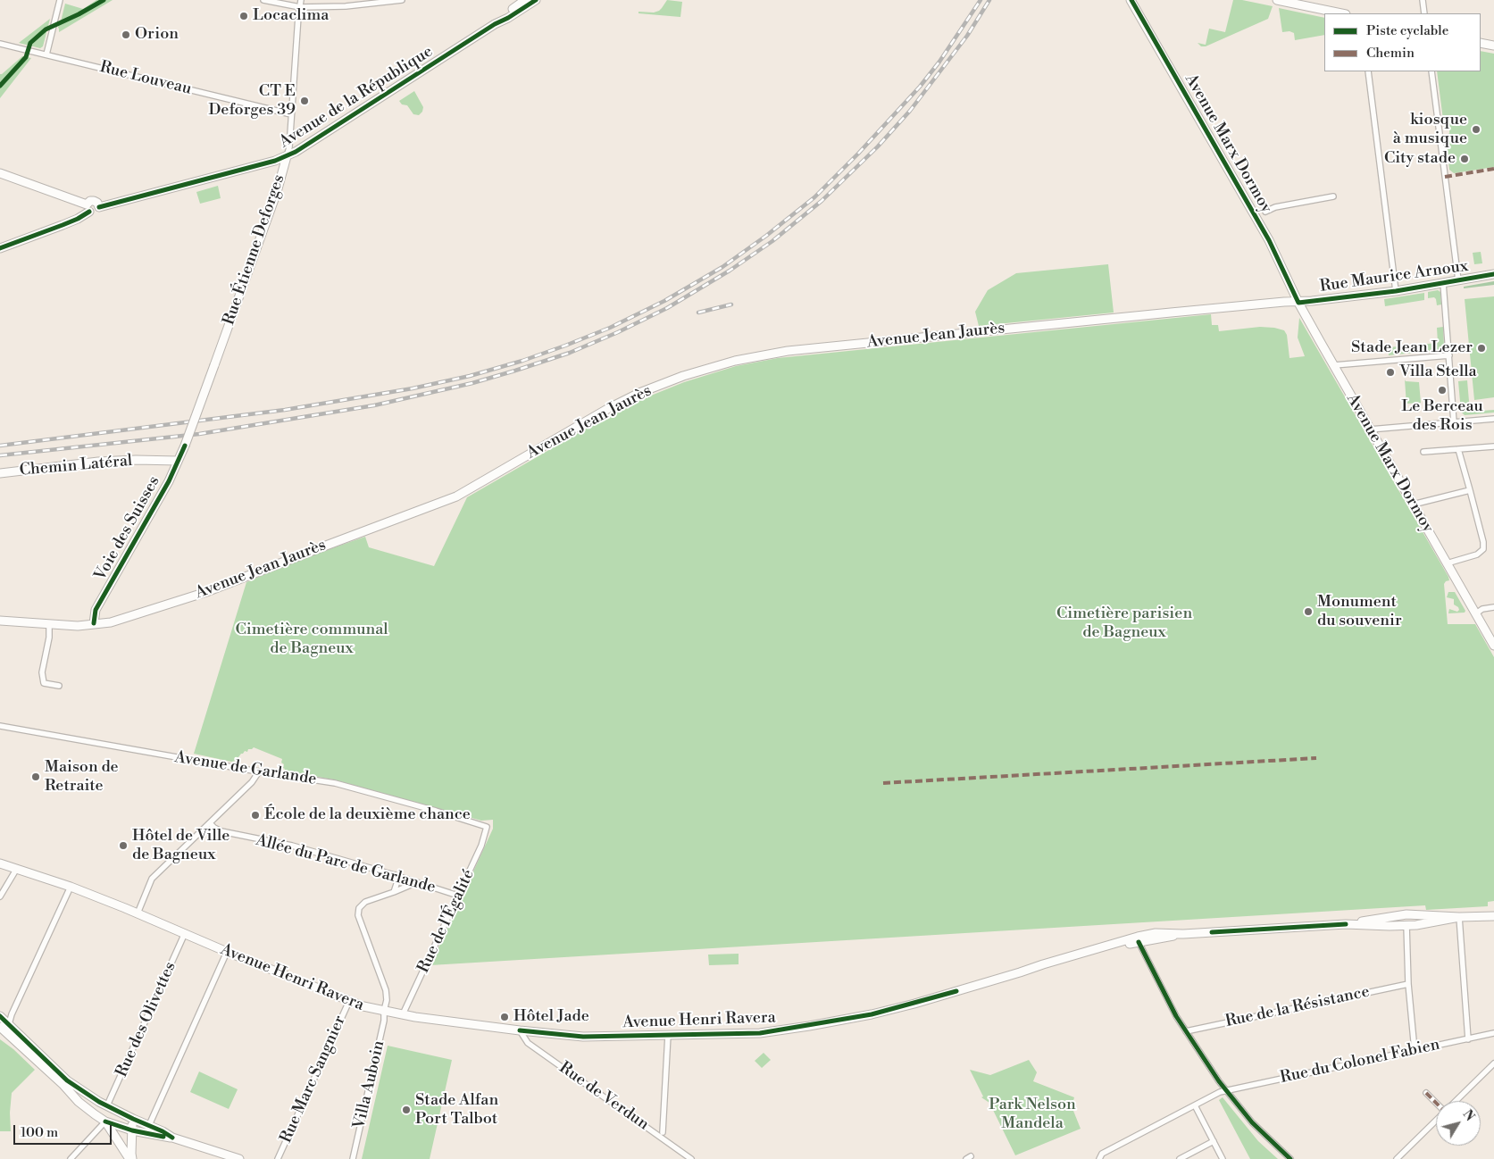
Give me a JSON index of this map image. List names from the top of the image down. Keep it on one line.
{"streets":{"street":["Rue Louveau","Avenue de la République","Avenue Marx Dormoy","Rue Étienne Deforges","Rue Maurice Arnoux","Avenue Jean Jaurès","Chemin Latéral","Voie des Suisses","Avenue de Garlande","Allée du Parc de Garlande","Rue de l'Égalité","Avenue Henri Ravera","Rue de la Résistance","Rue des Olivettes","Rue du Colonel Fabien","Rue Marc Sangnier","Villa Auboin","Rue de Verdun"]},"crossings":[["Rue Louveau","Rue Étienne Deforges"],["Avenue de la République","Rue Étienne Deforges"],["Avenue Marx Dormoy","Rue Maurice Arnoux"],["Avenue Marx Dormoy","Avenue Jean Jaurès"],["Rue Étienne Deforges","Voie des Suisses"],["Rue Maurice Arnoux","Avenue Jean Jaurès"],["Avenue Jean Jaurès","Voie des Suisses"],["Chemin Latéral","Voie des Suisses"],["Avenue de Garlande","Rue de l'Égalité"],["Allée du Parc de Garlande","Rue de l'Égalité"],["Allée du Parc de Garlande","Villa Auboin"],["Rue de l'Égalité","Avenue Henri Ravera"],["Avenue Henri Ravera","Rue des Olivettes"],["Avenue Henri Ravera","Rue Marc Sangnier"],["Avenue Henri Ravera","Villa Auboin"],["Avenue Henri Ravera","Rue de Verdun"]],"parks":["Cimetière parisien de Bagneux","Cimetière communal de Bagneux","Park Nelson Mandela"],"places":["Locaclima","Orion","CT E Deforges 39","kiosque à musique","City stade","Stade Jean Lezer","Villa Stella","Le Berceau des Rois","Monument du souvenir","Maison de Retraite","École de la deuxième chance","Hôtel de Ville de Bagneux","Hôtel Jade","Stade Alfan Port Talbot"],"legend":["Piste cyclable","Chemin"],"scale_bar":"100 m","north":"top right"}
